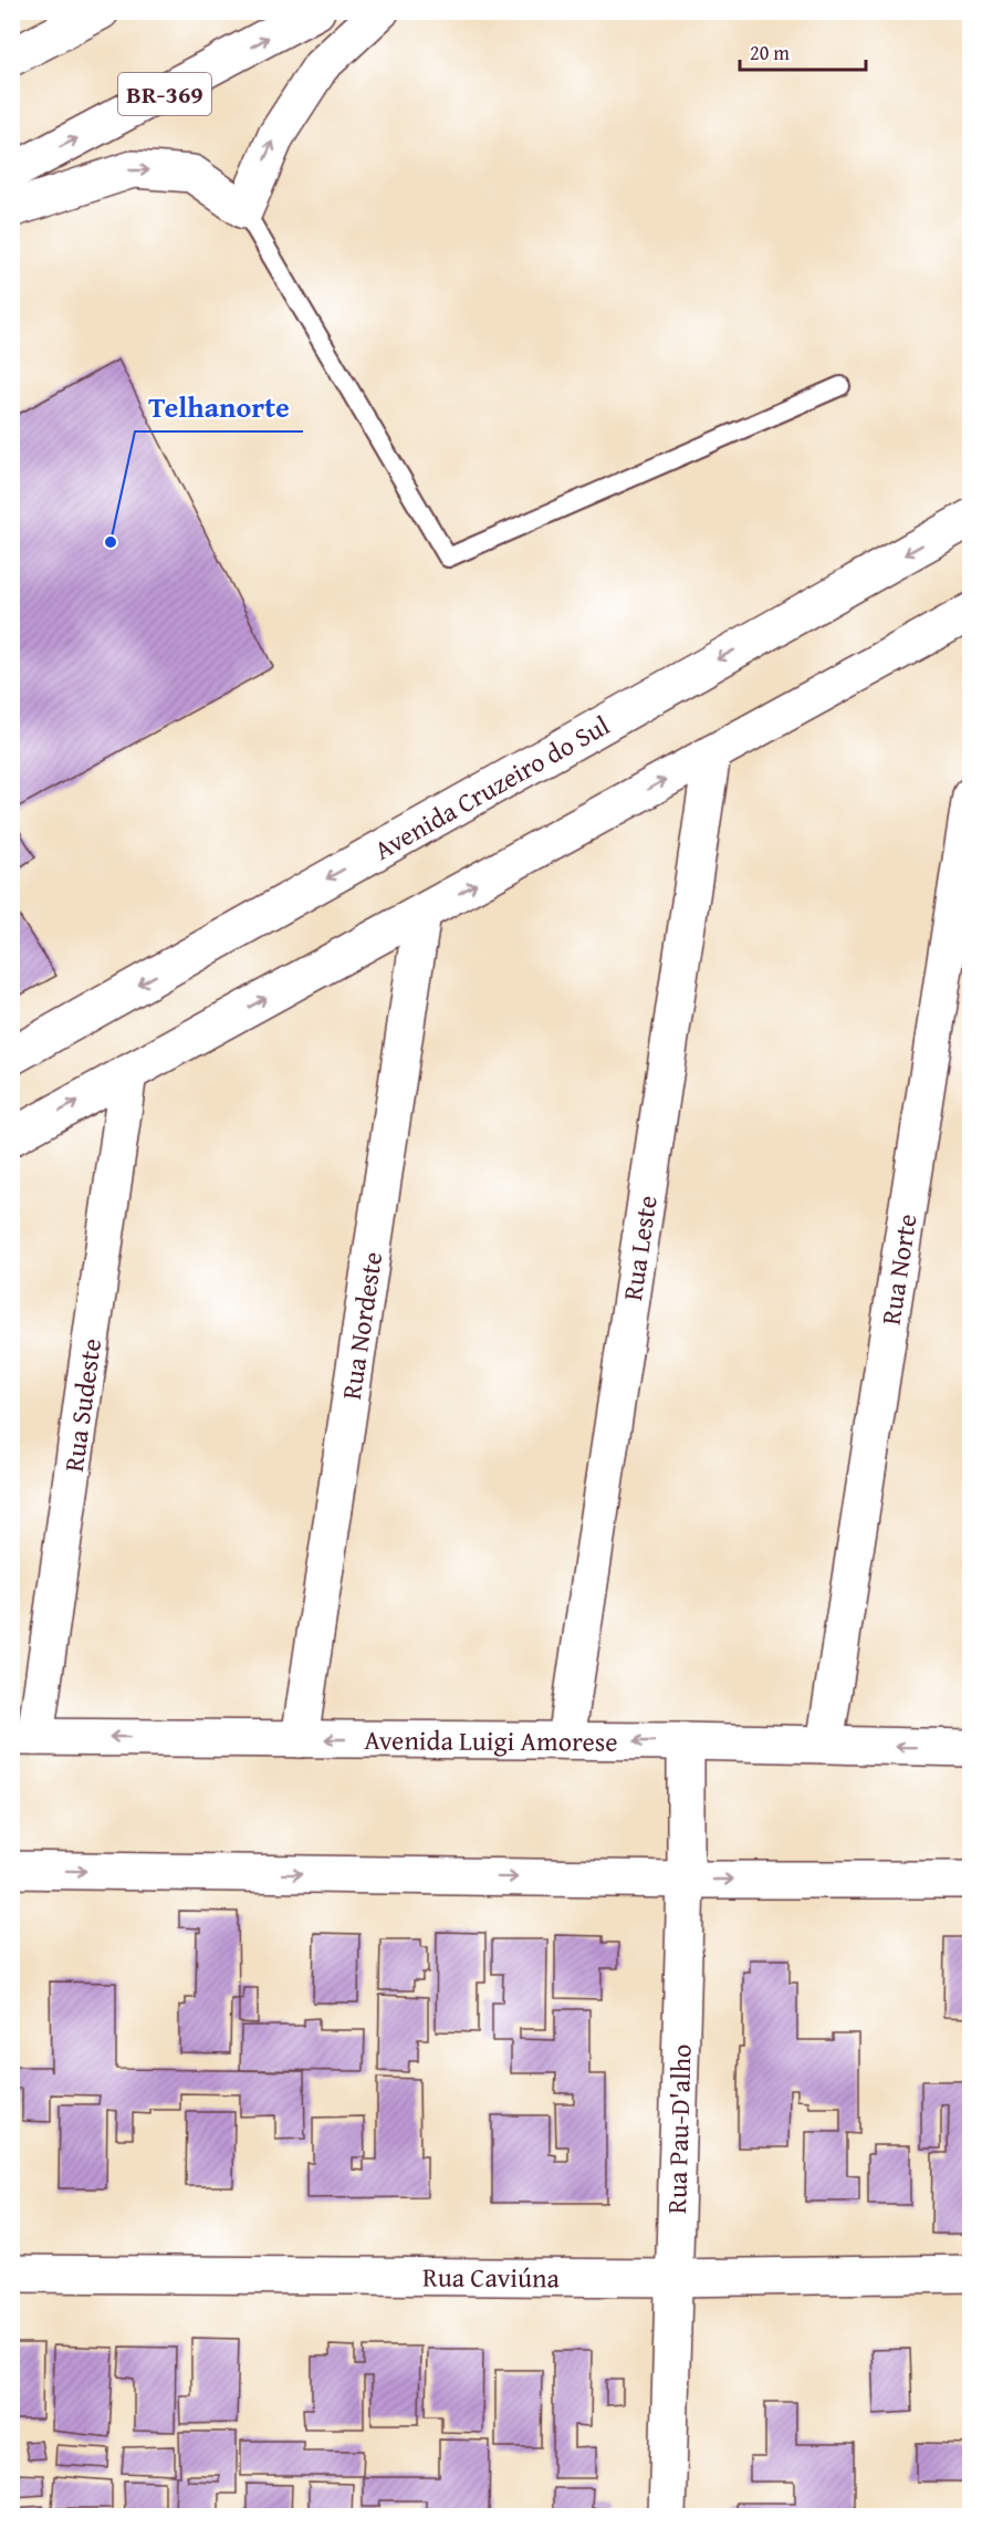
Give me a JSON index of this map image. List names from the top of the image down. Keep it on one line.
{"streets":{"main road":["BR-369","Avenida Cruzeiro do Sul","Rua Leste","Rua Norte","Rua Nordeste","Rua Sudeste","Avenida Luigi Amorese","Rua Pau-D'alho","Rua Caviúna"]},"crossings":[["Rua Leste","Avenida Luigi Amorese"],["Rua Norte","Avenida Luigi Amorese"],["Rua Nordeste","Avenida Luigi Amorese"],["Rua Sudeste","Avenida Luigi Amorese"],["Avenida Luigi Amorese","Rua Pau-D'alho"],["Rua Pau-D'alho","Rua Caviúna"]],"places":["Telhanorte"],"scale_bar":"20 m"}
